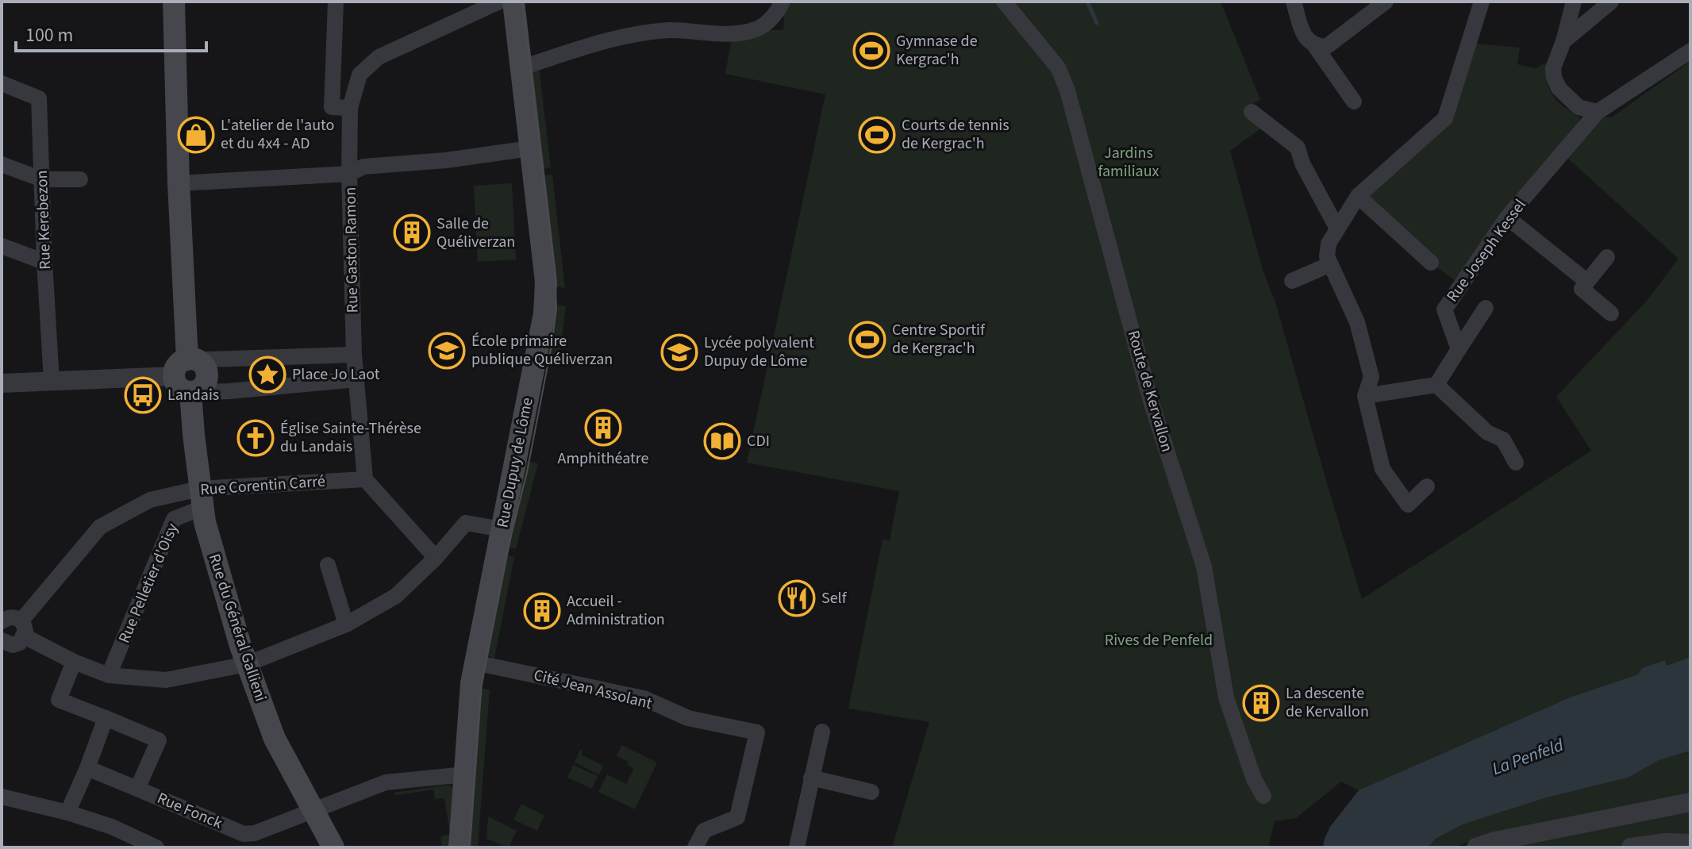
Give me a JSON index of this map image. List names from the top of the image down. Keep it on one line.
{"streets":{"main road":["Rue Dupuy de Lôme","Rue du Général Gallieni"],"street":["Rue Kerebezon","Rue Gaston Ramon","Rue Joseph Kessel","Route de Kervallon","Rue Corentin Carré","Rue Pelletier d'Oisy","Cité Jean Assolant","Rue Fonck"]},"crossings":[["Rue Gaston Ramon","Rue Corentin Carré"],["Rue Dupuy de Lôme","Cité Jean Assolant"],["Rue Dupuy de Lôme","Rue Fonck"],["Rue Corentin Carré","Rue Pelletier d'Oisy"],["Rue Corentin Carré","Rue du Général Gallieni"],["Rue Pelletier d'Oisy","Rue du Général Gallieni"],["Rue du Général Gallieni","Rue Fonck"]],"water":["La Penfeld"],"parks":["Jardins familiaux","Rives de Penfeld"],"places":{"sports":["Gymnase de Kergrac'h","Courts de tennis de Kergrac'h","Centre Sportif de Kergrac'h"],"shop":["L'atelier de l'auto et du 4x4 - AD"],"building":["Salle de Quéliverzan","Amphithéatre","Accueil - Administration","La descente de Kervallon"],"school or university":["École primaire publique Quéliverzan","Lycée polyvalent Dupuy de Lôme"],"place":["Place Jo Laot"],"bus stop":["Landais"],"church":["Église Sainte-Thérèse du Landais"],"library":["CDI"],"restaurant":["Self"]},"scale_bar":"100 m"}
